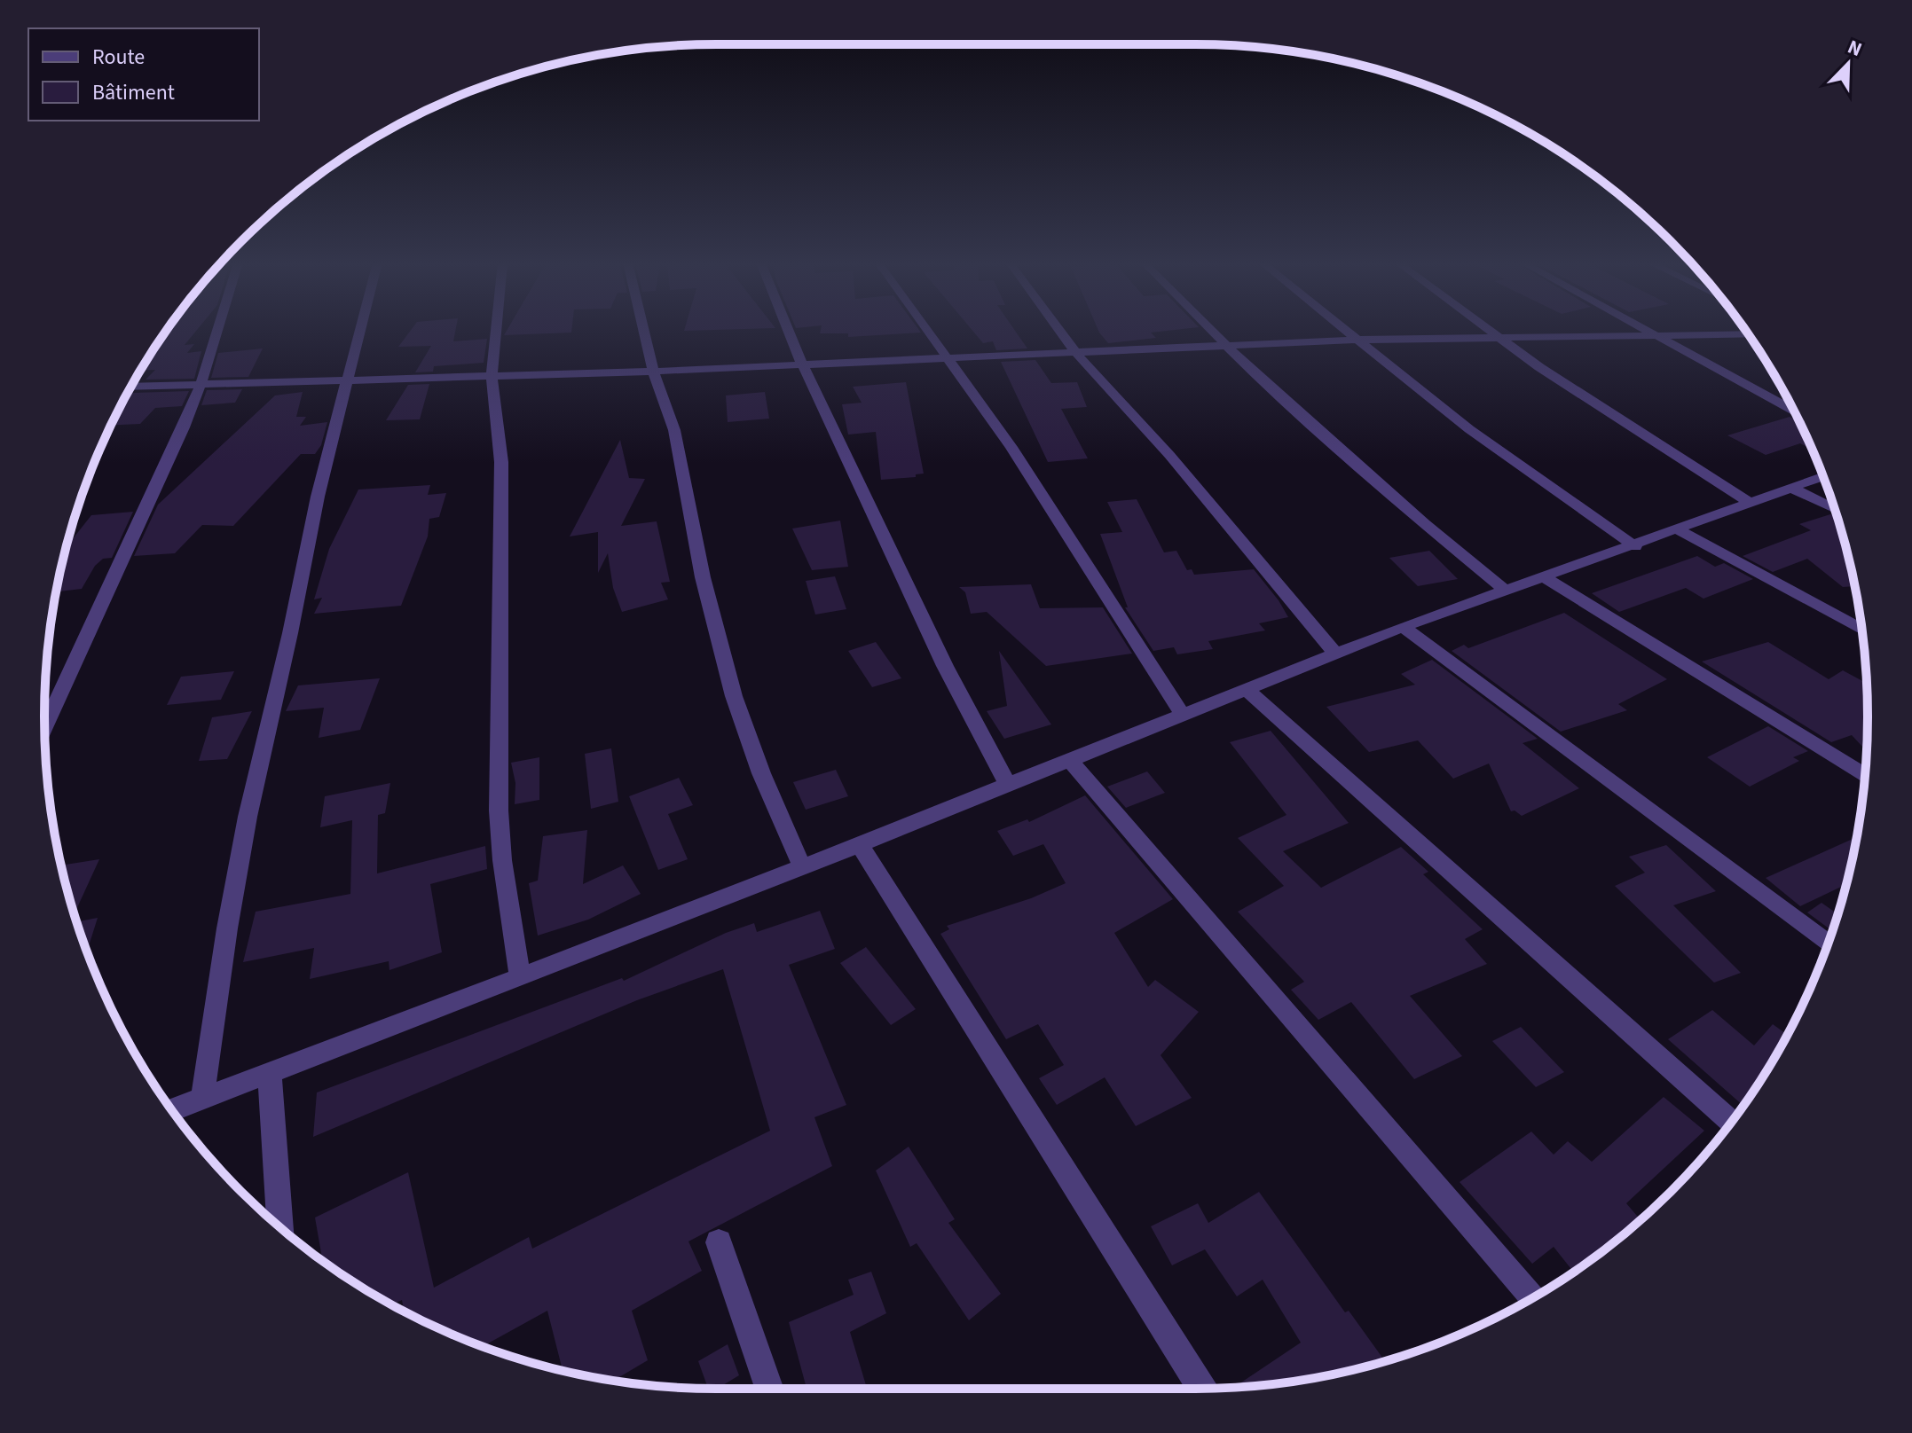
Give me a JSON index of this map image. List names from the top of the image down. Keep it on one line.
{"legend":["Route","Bâtiment"],"north":"top right"}
